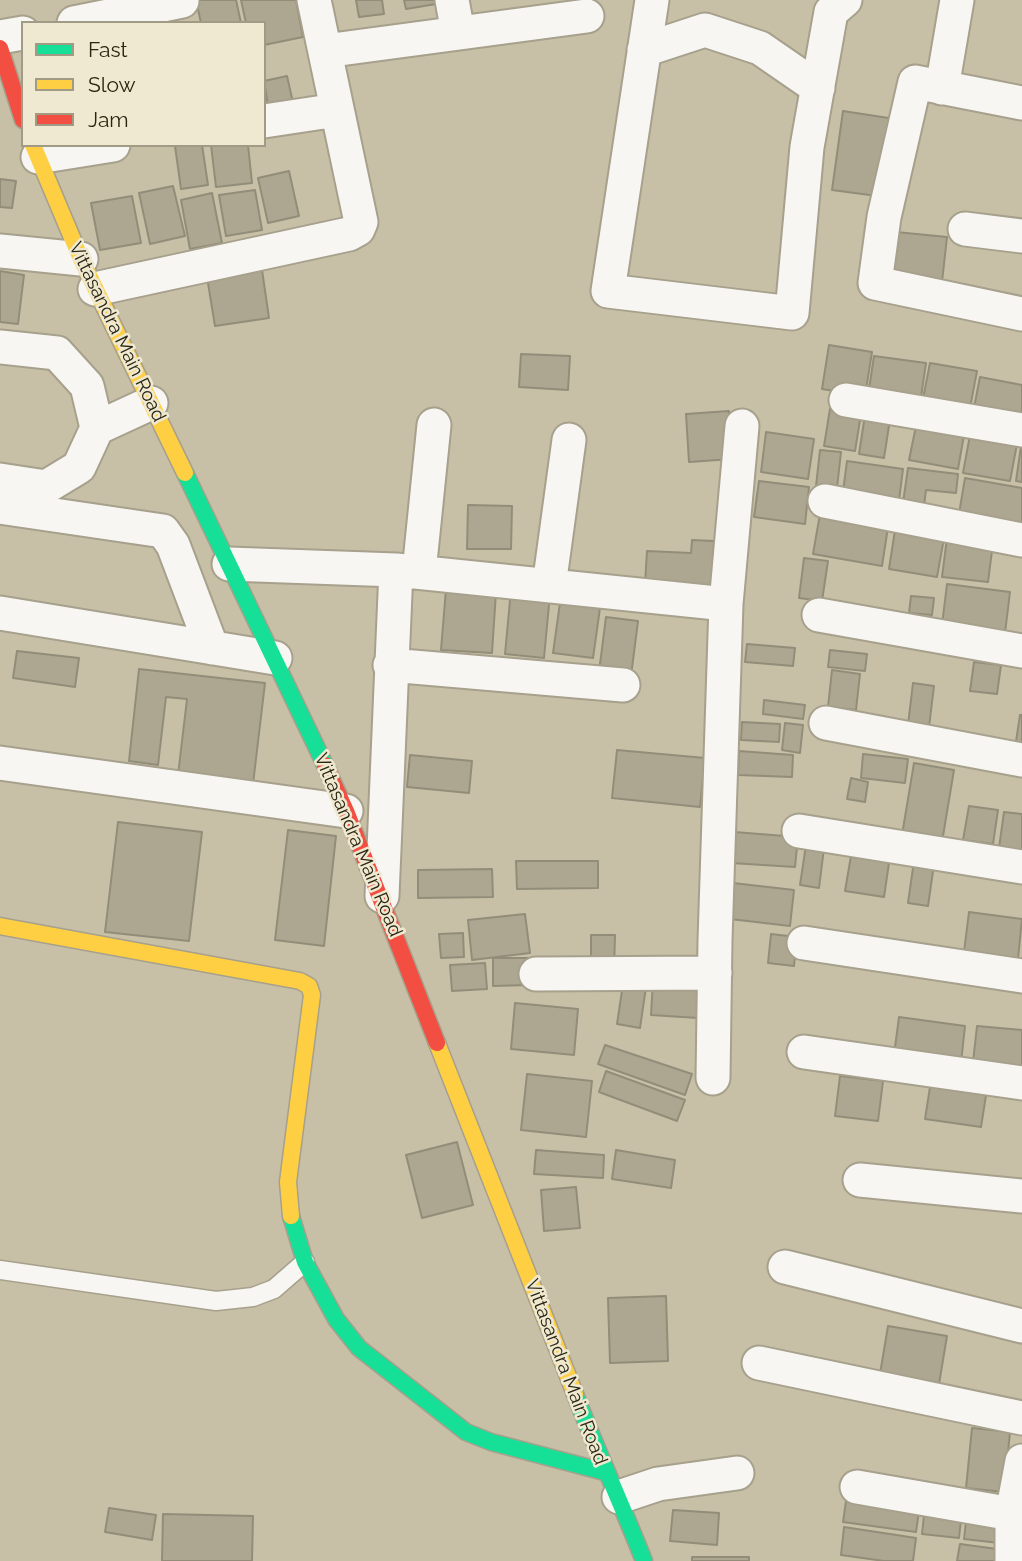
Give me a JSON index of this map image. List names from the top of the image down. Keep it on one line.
{"streets":{"street":["Vittasandra Main Road"]},"legend":["Fast","Slow","Jam"]}
